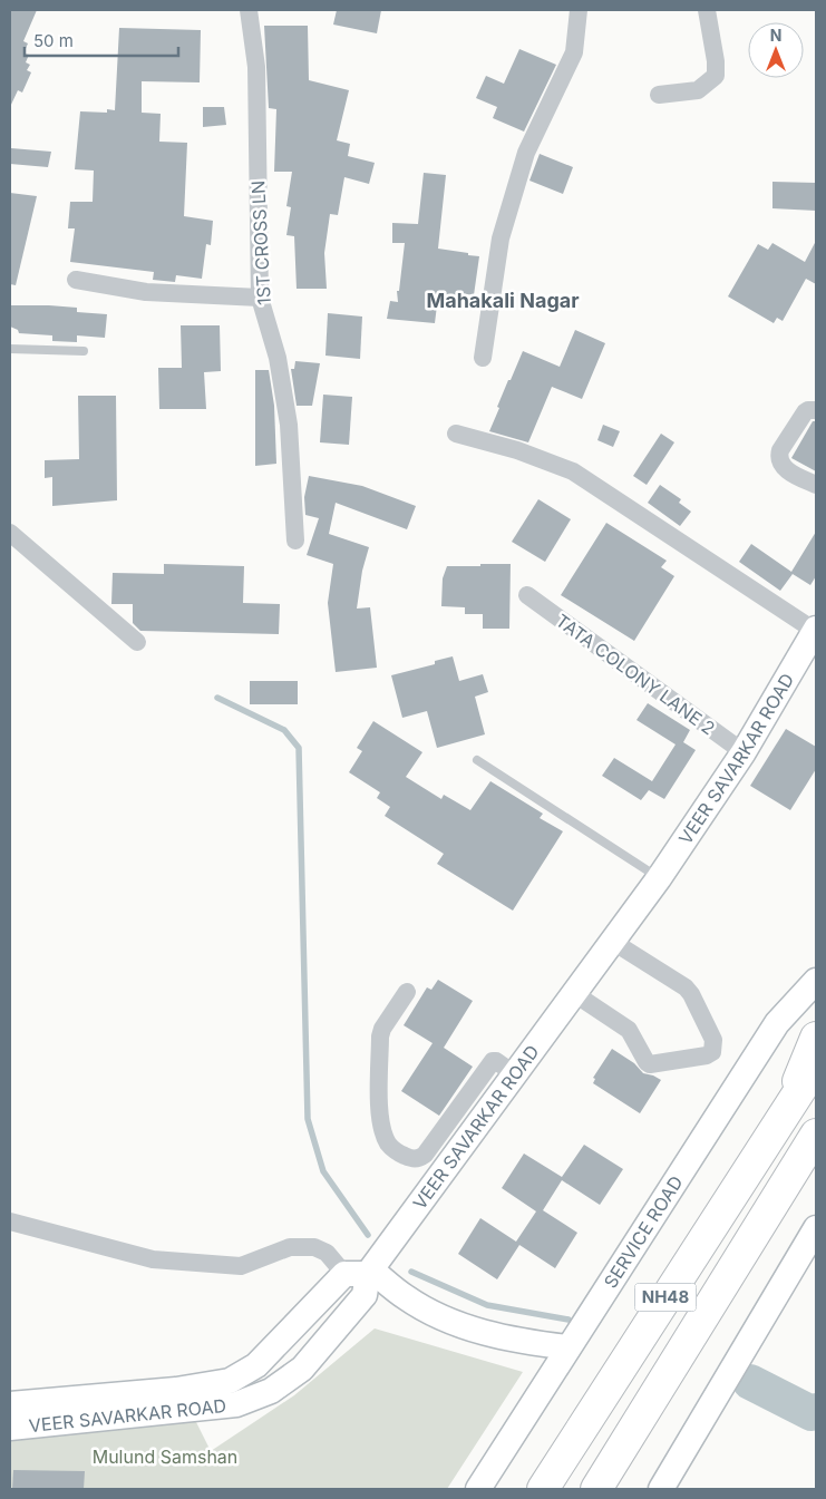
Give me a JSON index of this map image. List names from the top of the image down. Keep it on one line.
{"streets":{"highway":["NH48"],"street":["1ST CROSS LN","TATA COLONY LANE 2","VEER SAVARKAR ROAD","SERVICE ROAD"]},"crossings":[["TATA COLONY LANE 2","VEER SAVARKAR ROAD"]],"districts":["Mahakali Nagar"],"parks":["Mulund Samshan"],"scale_bar":"50 m","north":"top"}
